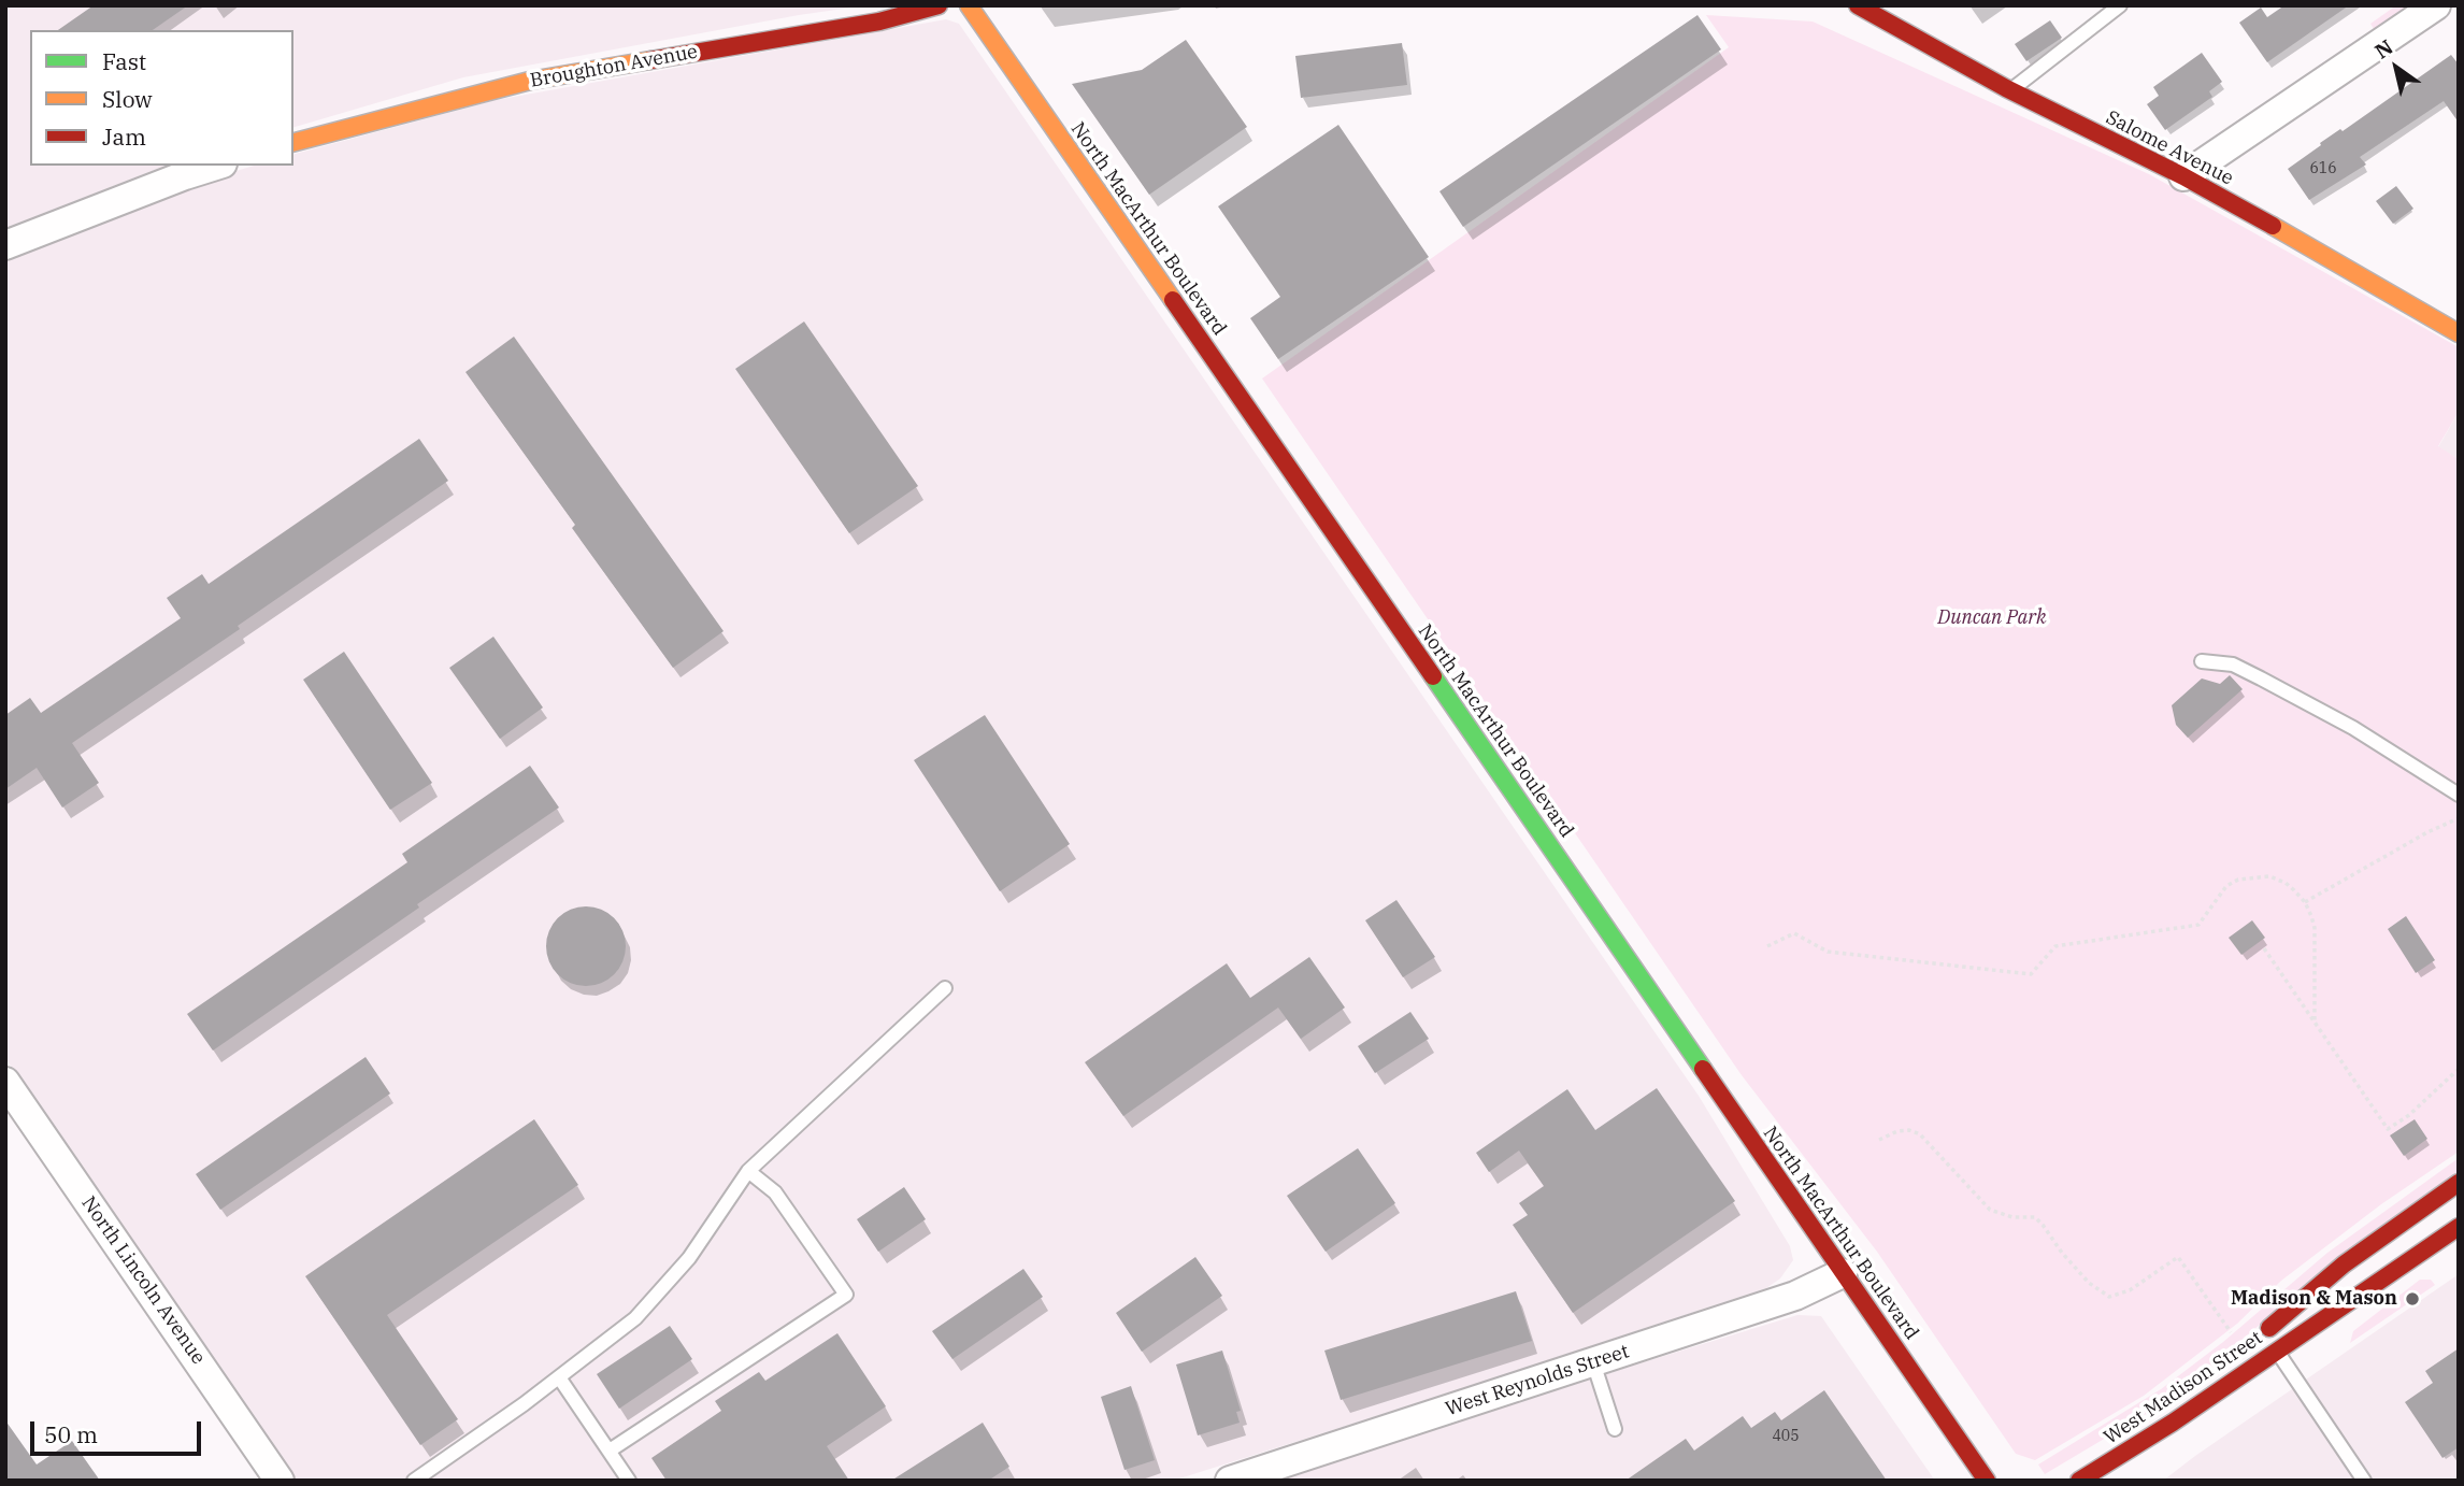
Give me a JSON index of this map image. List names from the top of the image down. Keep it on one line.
{"streets":{"street":["Broughton Avenue","Salome Avenue","North MacArthur Boulevard","North Lincoln Avenue","West Reynolds Street","West Madison Street"]},"crossings":[["North MacArthur Boulevard","West Reynolds Street"]],"parks":["Duncan Park"],"places":["Madison & Mason"],"house_numbers":["616","405"],"legend":["Fast","Slow","Jam"],"scale_bar":"50 m","north":"top left"}
